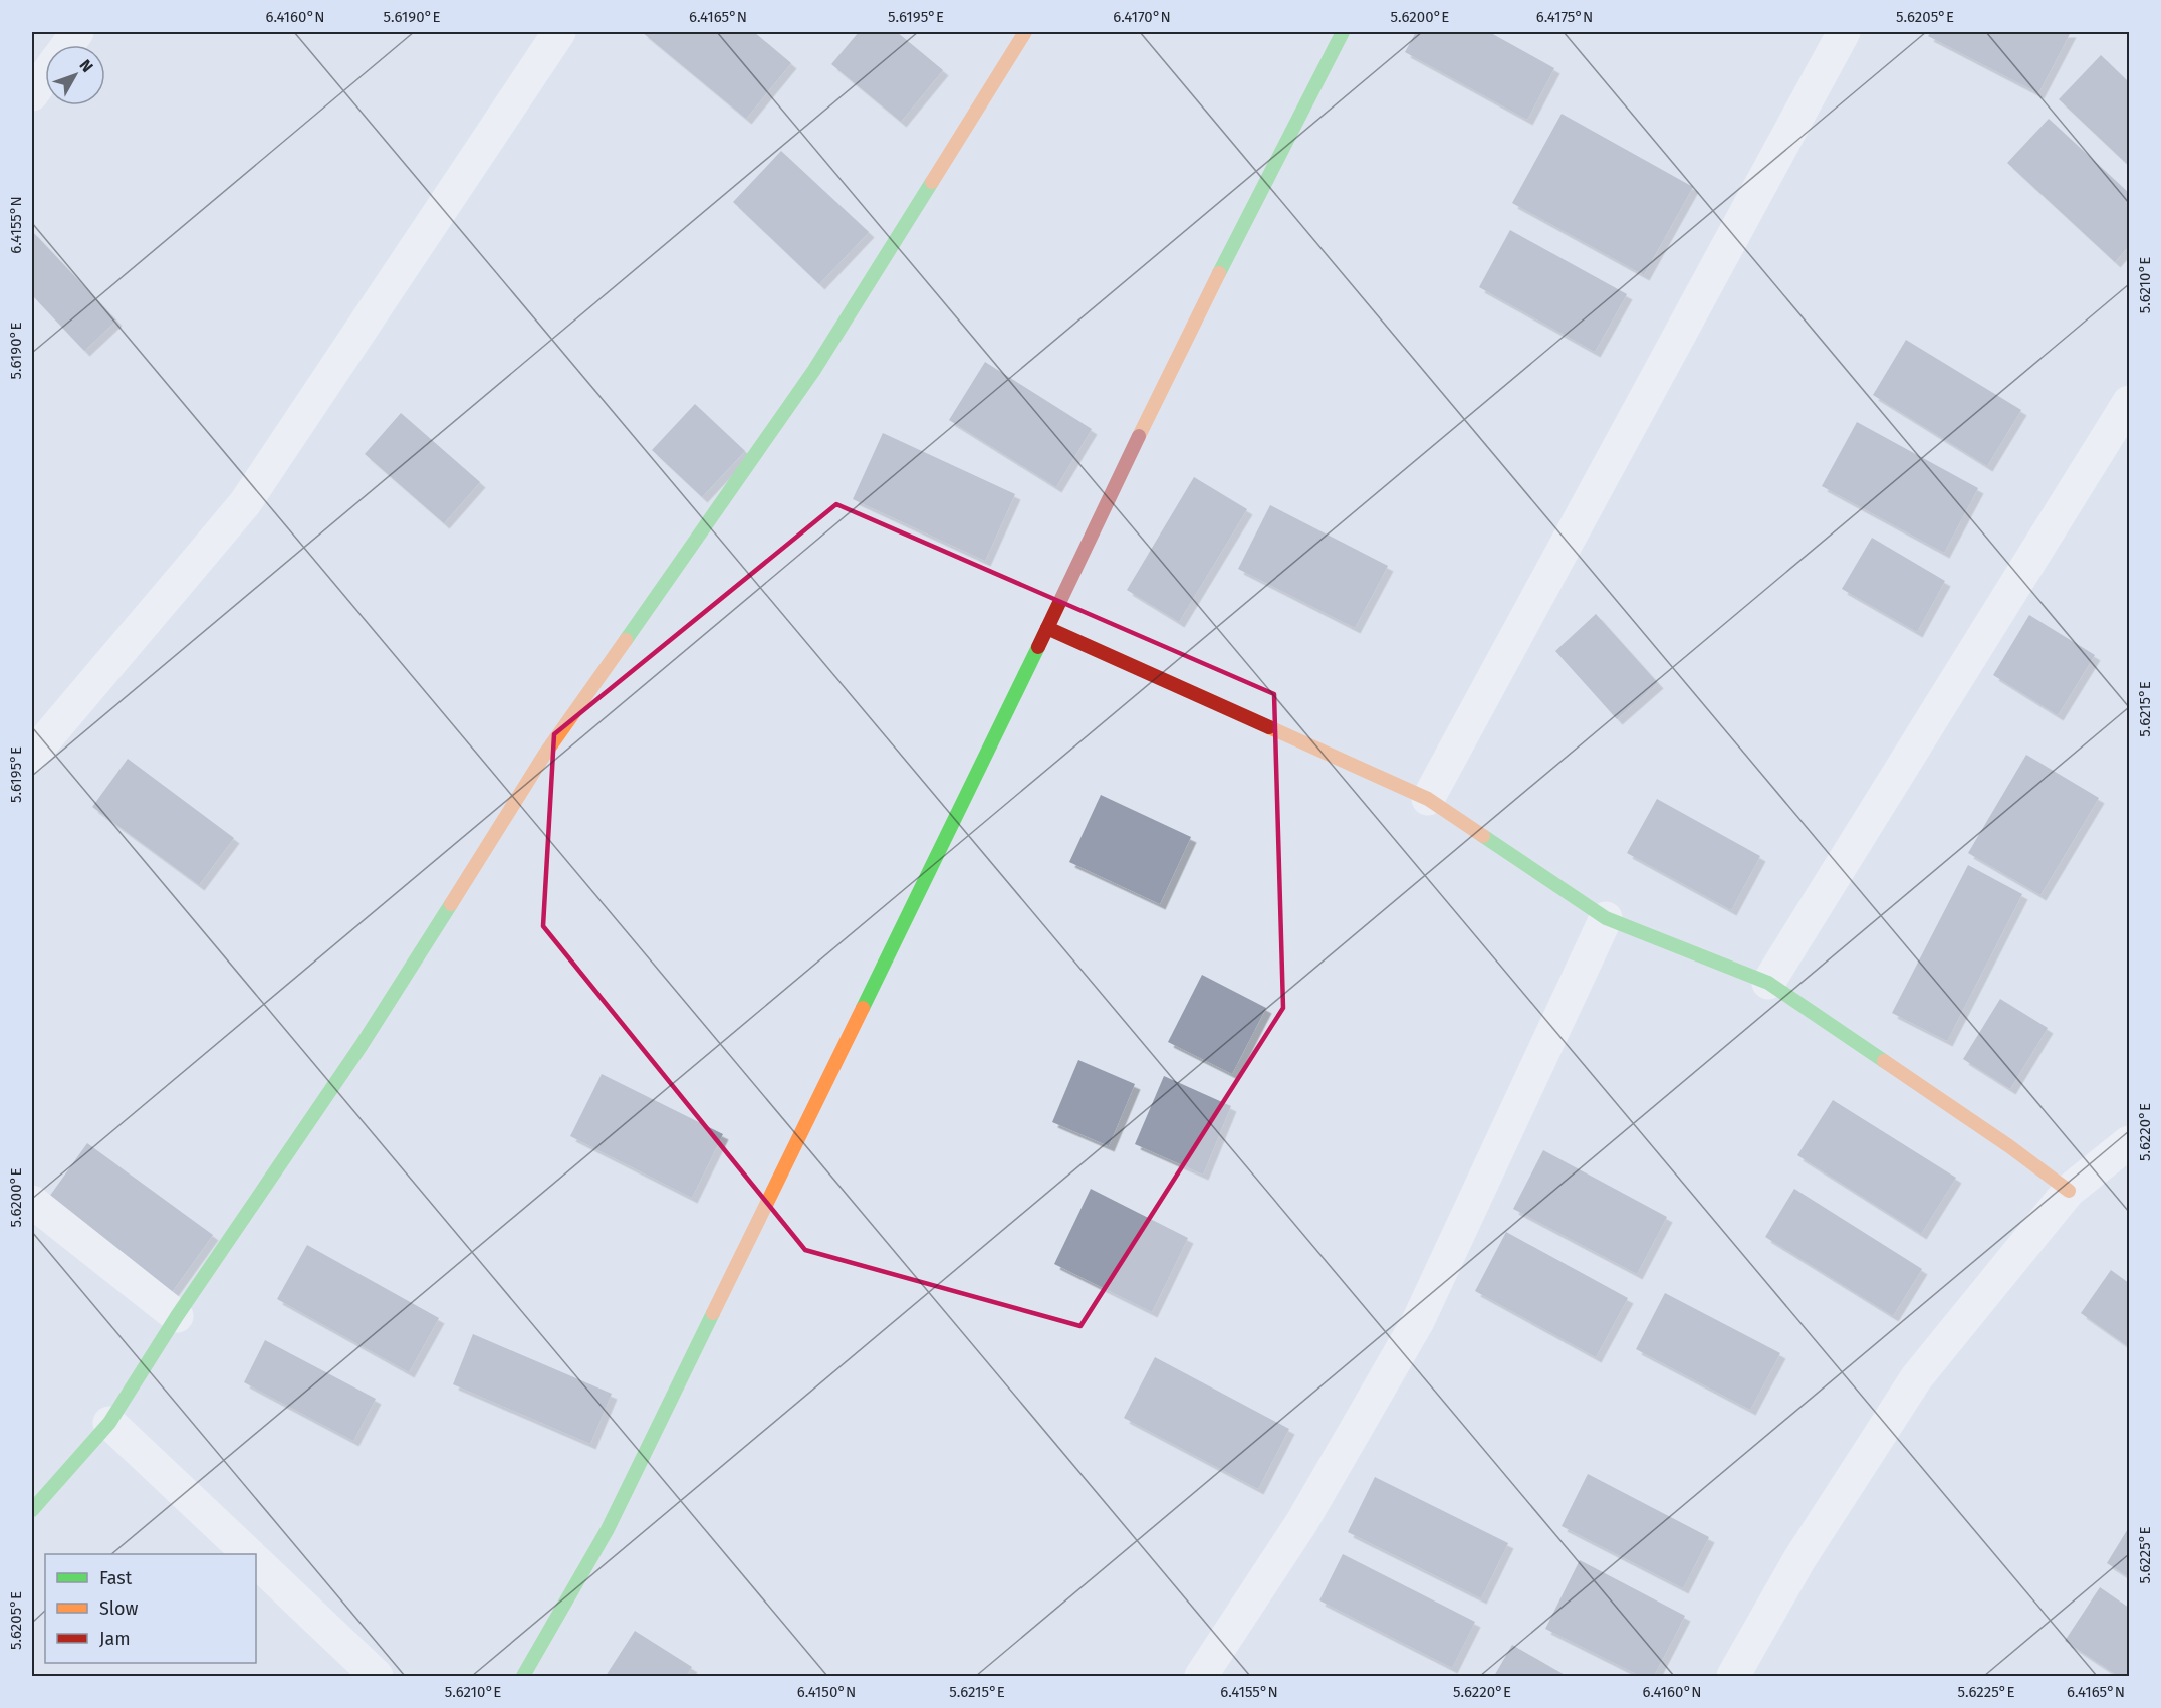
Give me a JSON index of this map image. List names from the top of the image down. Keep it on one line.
{"legend":["Fast","Slow","Jam"],"north":"top right","coordinates":["6.4160°N","5.6190°E","6.4165°N","5.6195°E","6.4170°N","5.6200°E","6.4175°N","5.6205°E","6.4155°N","5.6210°E","5.6215°E","5.6220°E","5.6225°E","6.4150°N"]}
